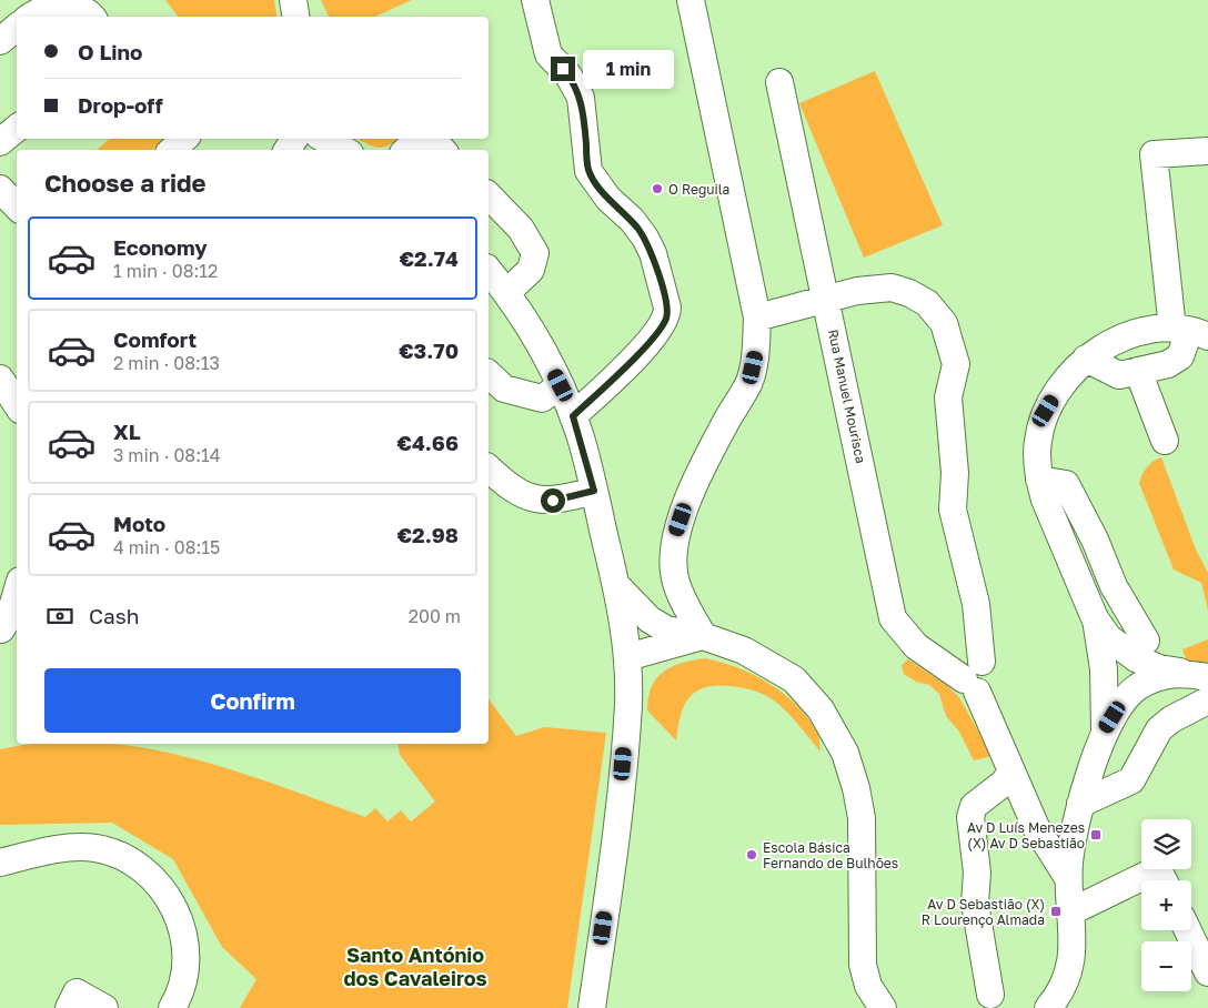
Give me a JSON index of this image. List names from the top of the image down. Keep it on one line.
{"streets":{"street":["Rua Manuel Mourisca"]},"districts":["Santo António dos Cavaleiros"],"places":{"other":["O Reguila","Escola Básica Fernando de Bulhões"],"transit":["Av D Luís Menezes (X) Av D Sebastião","Av D Sebastião (X) R Lourenço Almada"]},"page":{"banner":["O Lino","Drop-off"],"bubble":"1 min","heading":"Choose a ride","list":[{"name":"Economy","note":"1 min · 08:12","value":"€2.74"},{"name":"Comfort","note":"2 min · 08:13","value":"€3.70"},{"name":"XL","note":"3 min · 08:14","value":"€4.66"},{"name":"Moto","note":"4 min · 08:15","value":"€2.98"}],"pay":["Cash","200 m"],"buttons":"Confirm","map_buttons":["+","−"]}}
